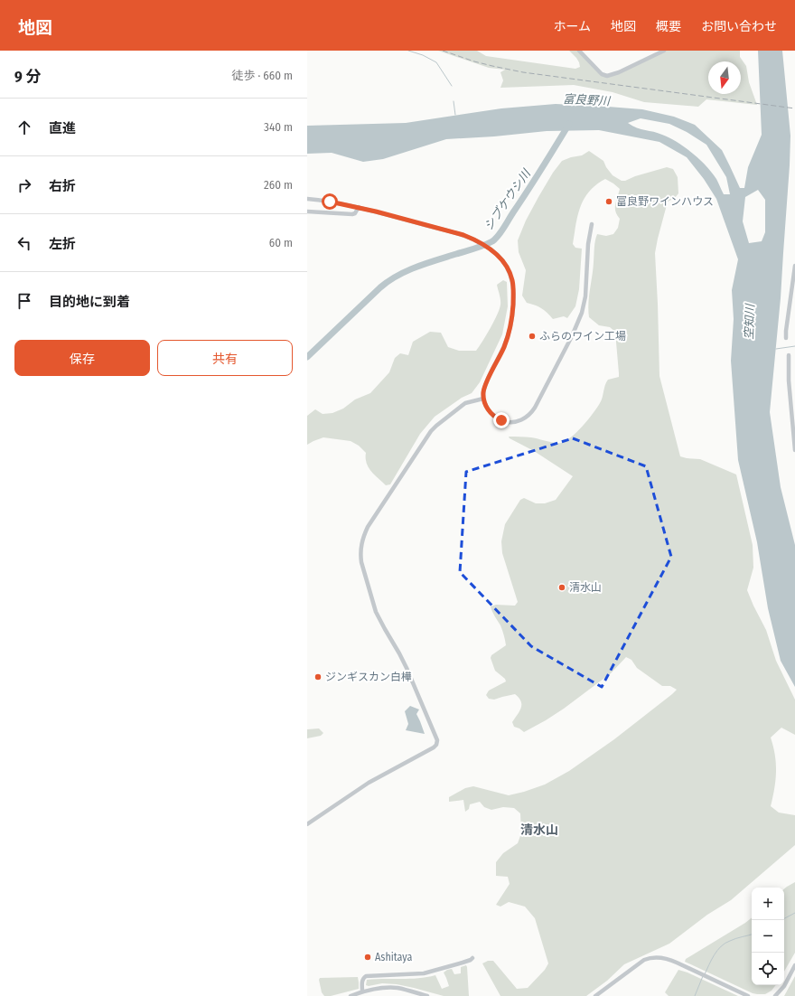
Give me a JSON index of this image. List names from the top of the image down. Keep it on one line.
{"districts":["清水山"],"water":["富良野川","シブケウシ川","空知川"],"places":["富良野ワインハウス","ふらのワイン工場","清水山","ジンギスカン白樺","Ashitaya"],"north":"bottom","page":{"header":"地図","nav":["ホーム","地図","概要","お問い合わせ"],"heading":["9 分","徒歩 · 660 m"],"list":[["直進","340 m"],["右折","260 m"],["左折","60 m"],"目的地に到着"],"buttons":["保存","共有"],"map_buttons":["+","−"]}}
